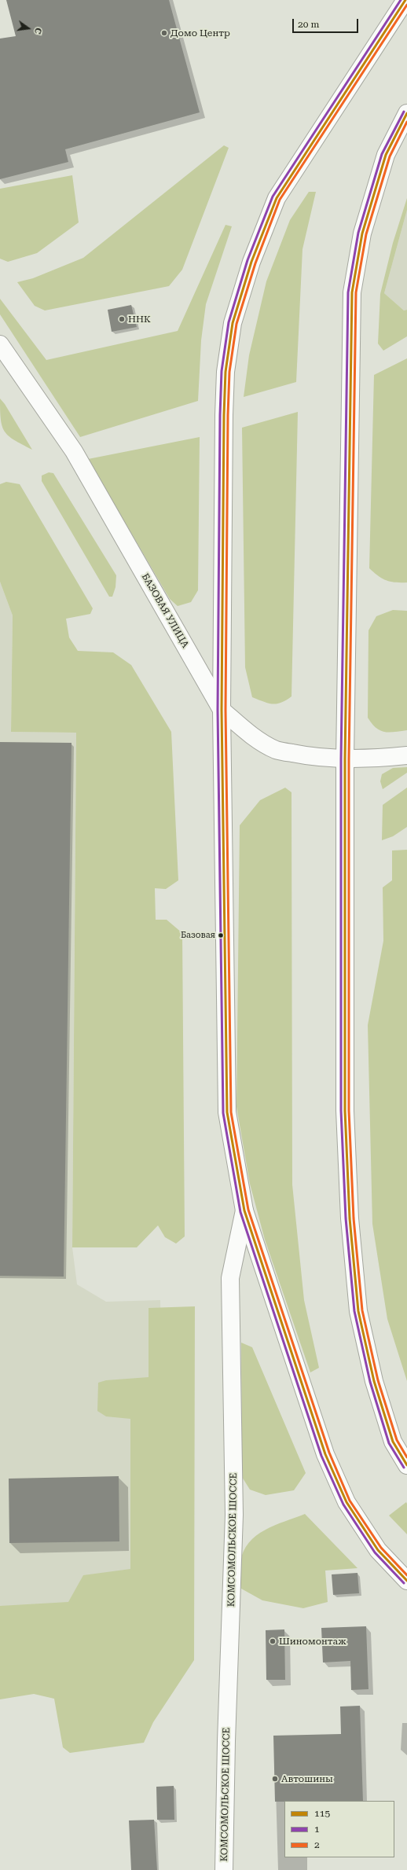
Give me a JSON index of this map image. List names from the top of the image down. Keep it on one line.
{"streets":{"main road":["БАЗОВАЯ УЛИЦА","КОМСОМОЛЬСКОЕ ШОССЕ"]},"crossings":[["БАЗОВАЯ УЛИЦА","КОМСОМОЛЬСКОЕ ШОССЕ"]],"places":["Домо Центр","ННК","Базовая","Шиномонтаж","Автошины"],"lines":["transit line 115","transit line 1","transit line 2"],"legend":["115","1","2"],"scale_bar":"20 m","north":"right"}
